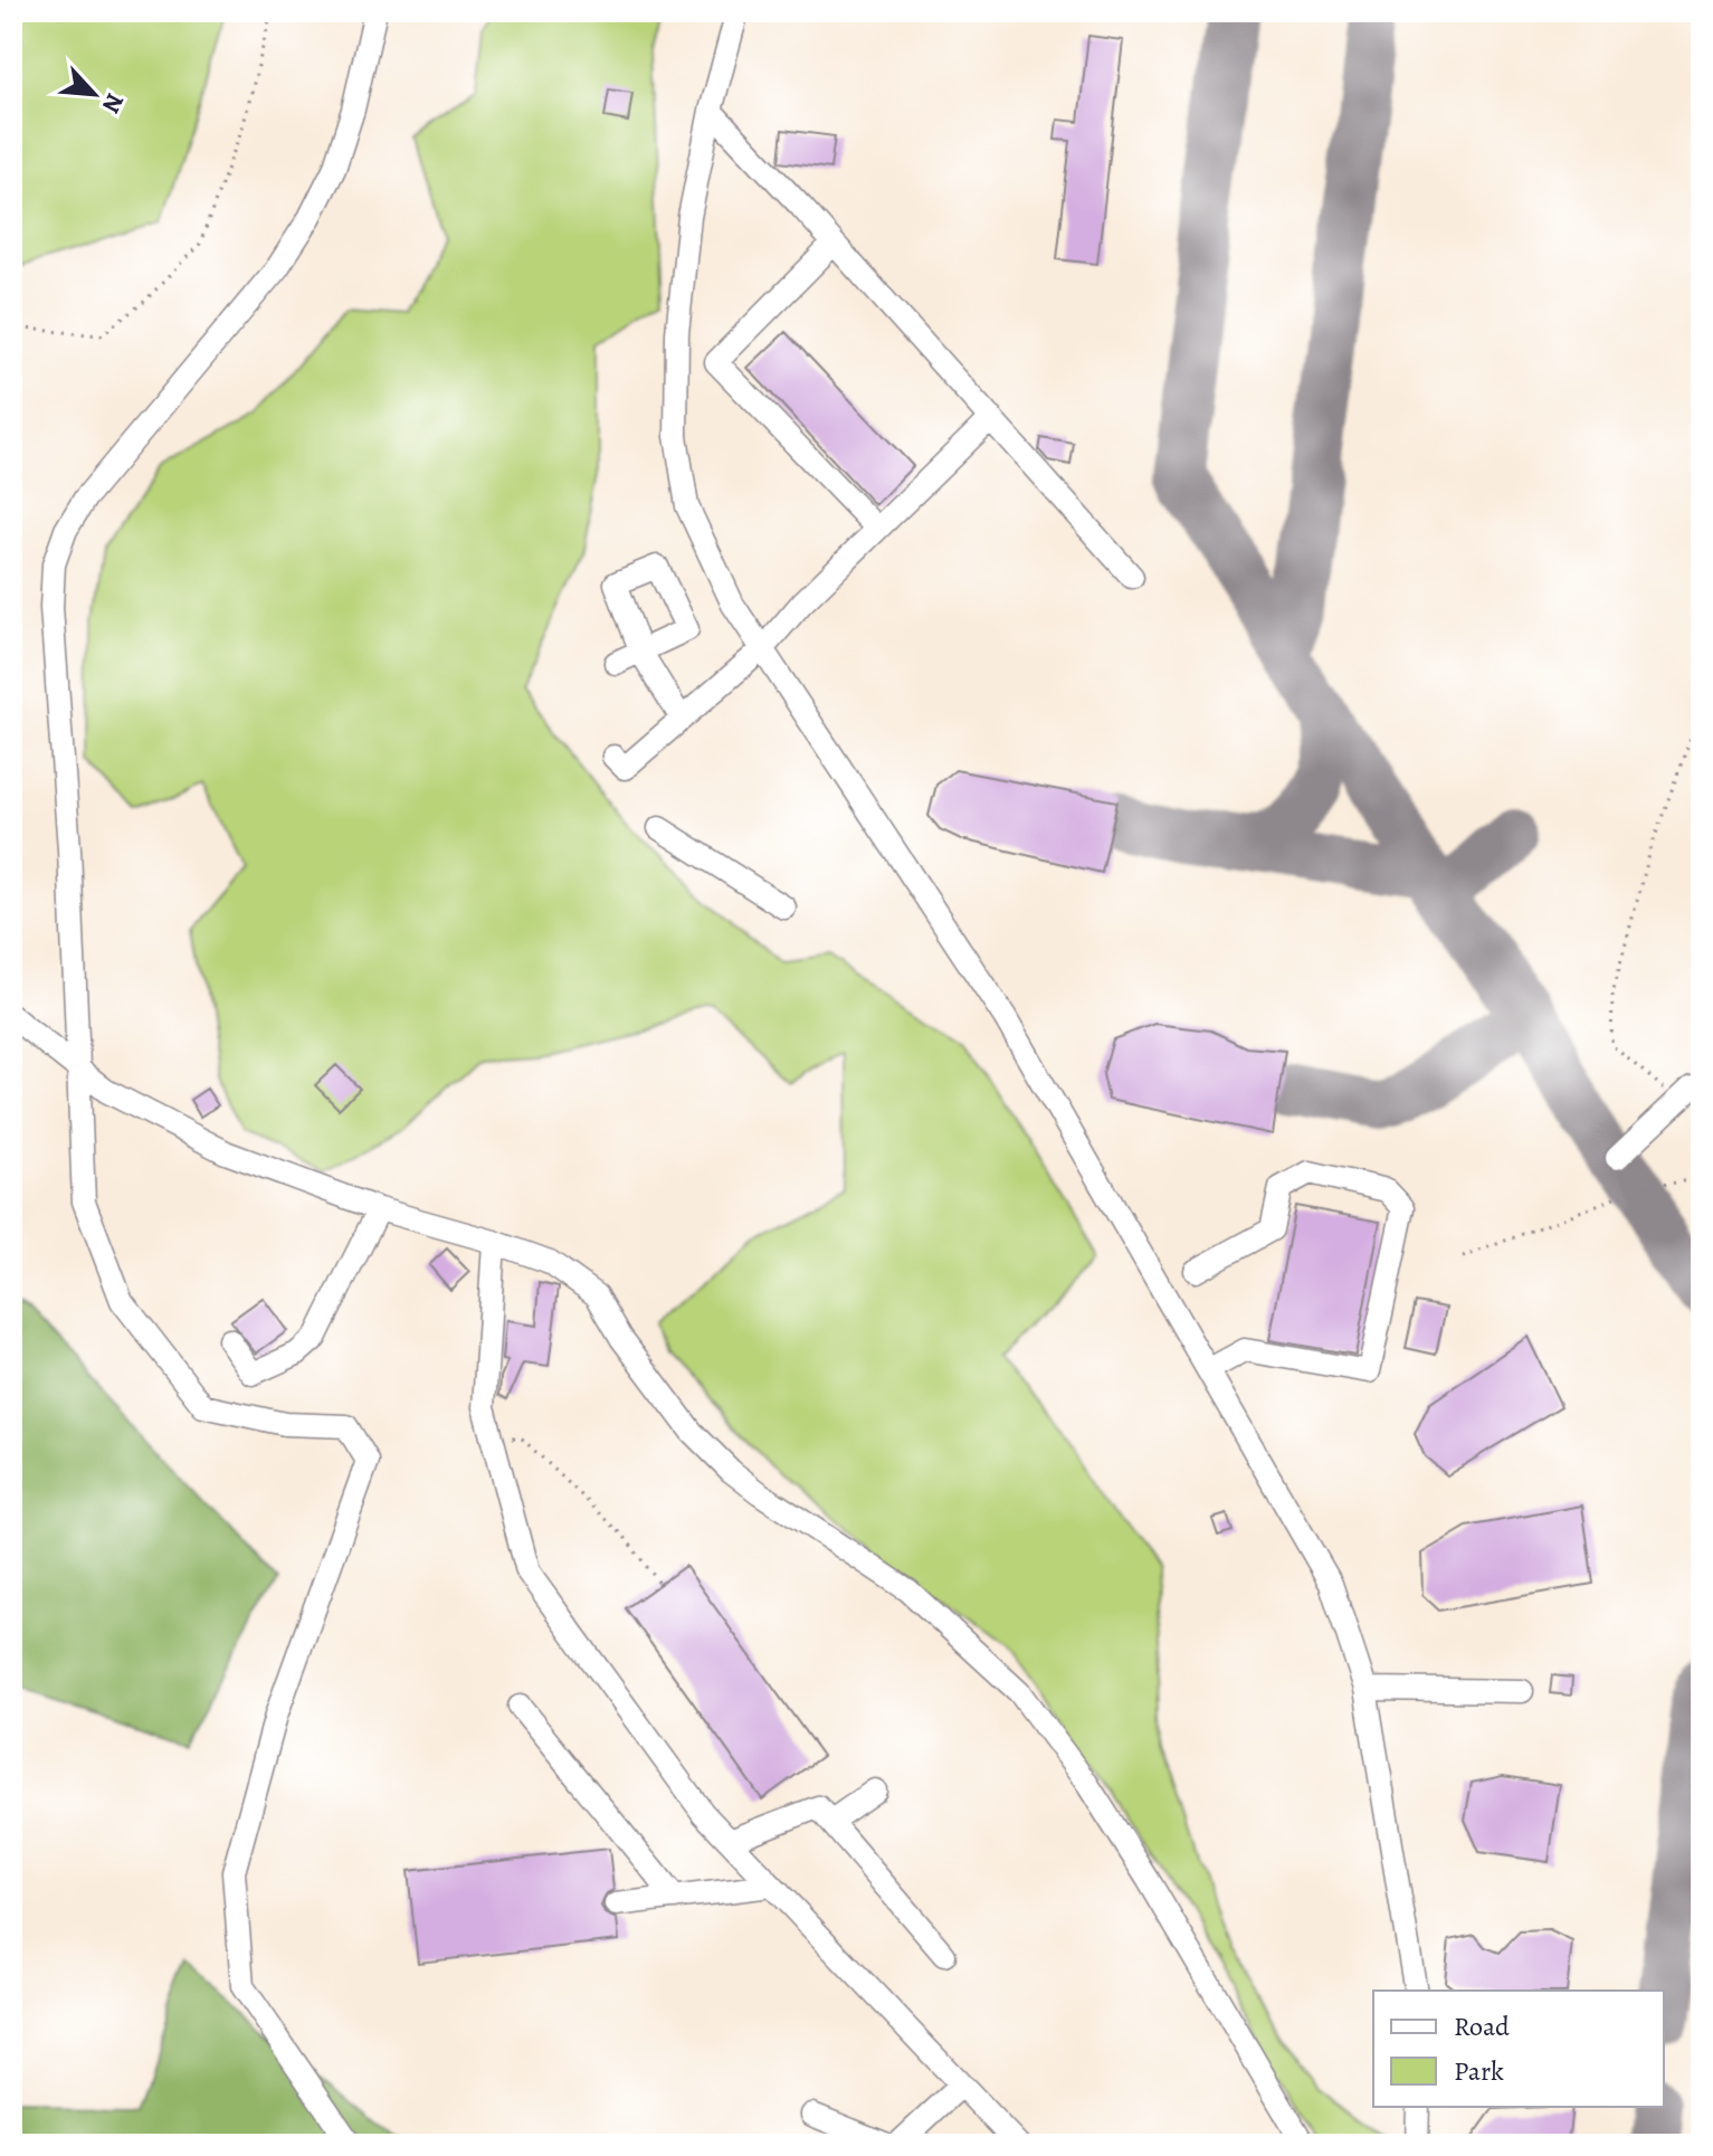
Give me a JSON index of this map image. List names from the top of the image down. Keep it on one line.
{"legend":["Road","Park"],"north":"bottom right"}
